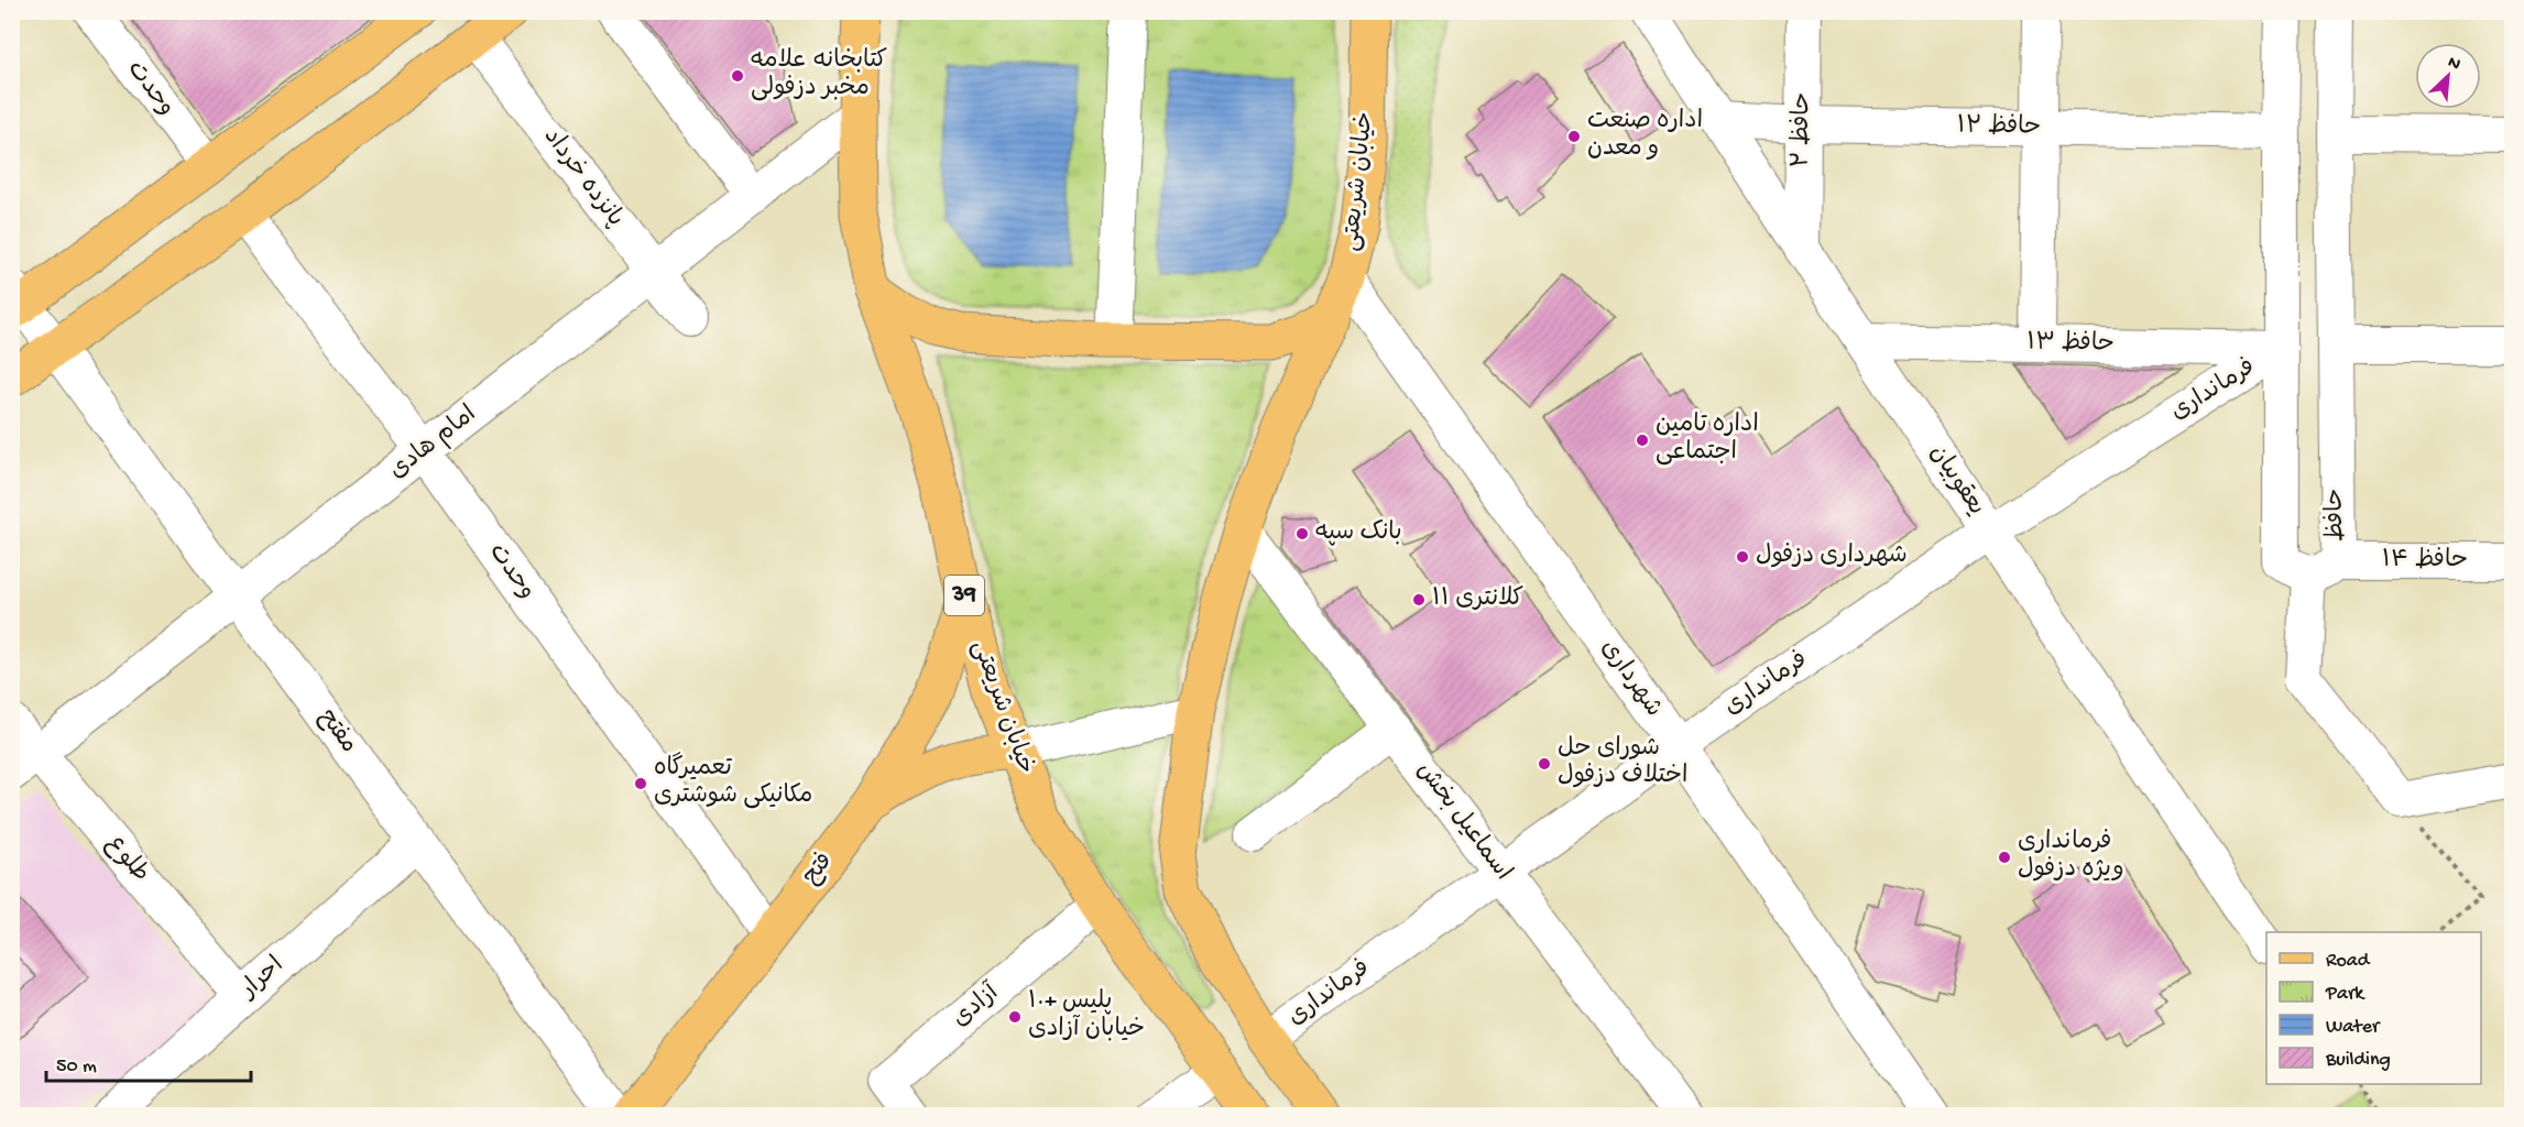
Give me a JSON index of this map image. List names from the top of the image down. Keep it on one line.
{"streets":{"main road":["خیابان شریعتی","39","فتح"],"street":["وحدت","حافظ ۱۲","حافظ ۲","پانزده خرداد","حافظ ۱۳","فرمانداری","امام هادی","یعقوبیان","حافظ","حافظ ۱۴","شهرداری","مفتح","اسماعیل بخش","طلوع","احرار","آزادی"]},"crossings":[["وحدت","امام هادی"],["وحدت","فتح"],["حافظ ۱۲","حافظ ۲"],["حافظ ۱۲","یعقوبیان"],["حافظ ۱۲","حافظ"],["حافظ ۲","یعقوبیان"],["پانزده خرداد","امام هادی"],["خیابان شریعتی","فرمانداری"],["خیابان شریعتی","امام هادی"],["خیابان شریعتی","شهرداری"],["خیابان شریعتی","اسماعیل بخش"],["خیابان شریعتی","فتح"],["خیابان شریعتی","آزادی"],["حافظ ۱۳","فرمانداری"],["حافظ ۱۳","یعقوبیان"],["حافظ ۱۳","حافظ"],["فرمانداری","یعقوبیان"],["فرمانداری","حافظ"],["فرمانداری","شهرداری"],["فرمانداری","اسماعیل بخش"],["امام هادی","مفتح"],["امام هادی","طلوع"],["حافظ","حافظ ۱۴"],["مفتح","احرار"],["طلوع","احرار"]],"places":["کتابخانه علامه مخبر دزفولی","اداره صنعت و معدن","اداره تامین اجتماعی","بانک سپه","شهرداری دزفول","کلانتری ۱۱","شورای حل اختلاف دزفول","تعمیرگاه مکانیکی شوشتری","فرمانداری ویژه دزفول","پلیس +۱۰ خیابان آزادی"],"legend":["Road","Park","Water","Building"],"scale_bar":"50 m","north":"top right"}
